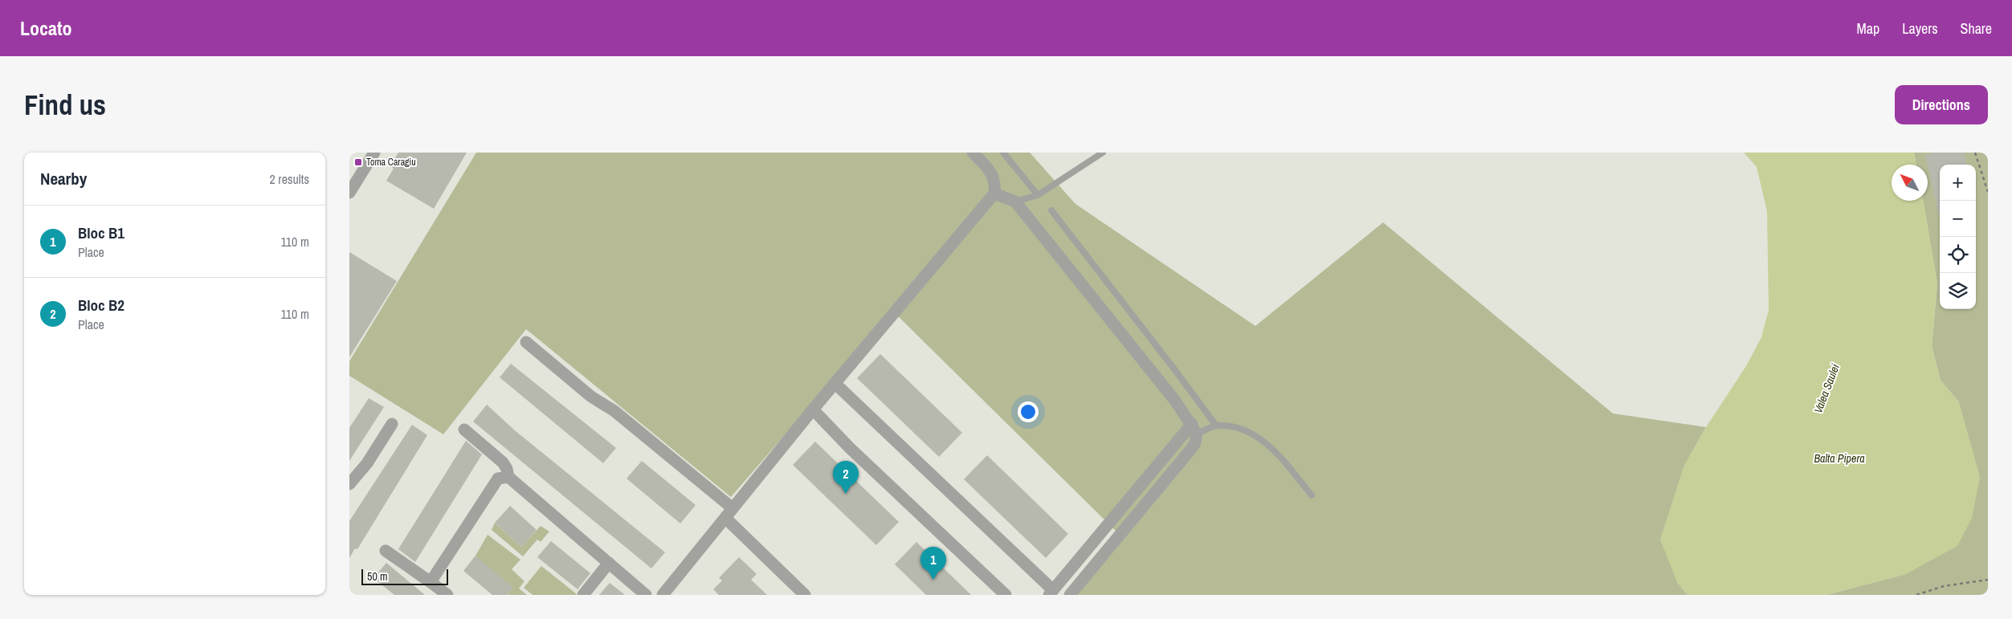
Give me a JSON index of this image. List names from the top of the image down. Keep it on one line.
{"water":["Valea Saulei","Balta Pipera"],"places":{"transit":["Toma Caragiu"]},"scale_bar":"50 m","north":"top left","page":{"header":"Locato","nav":["Map","Layers","Share"],"buttons":"Directions","title":"Find us","heading":["Nearby","2 results"],"map_buttons":["+","−"],"list":[{"mark":"1","name":"Bloc B1","note":"Place","value":"110 m"},{"mark":"2","name":"Bloc B2","note":"Place","value":"110 m"}],"pins":["2","1"],"scale":"50 m"}}
